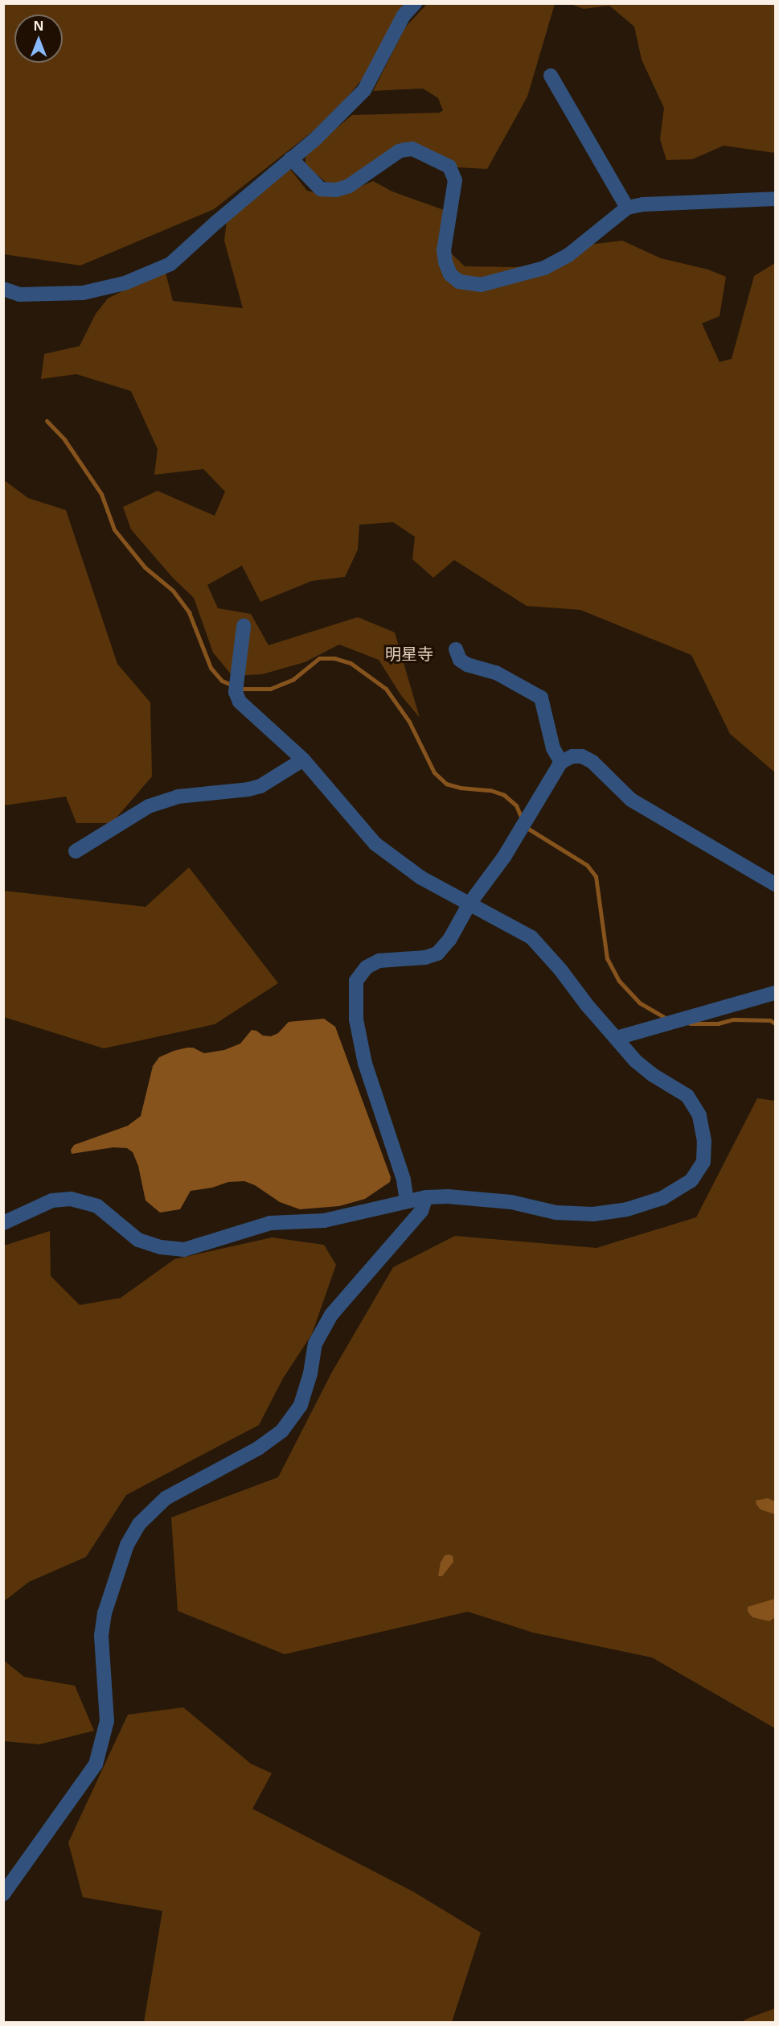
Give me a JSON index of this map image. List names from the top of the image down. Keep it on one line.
{"districts":["明星寺"],"north":"top"}
